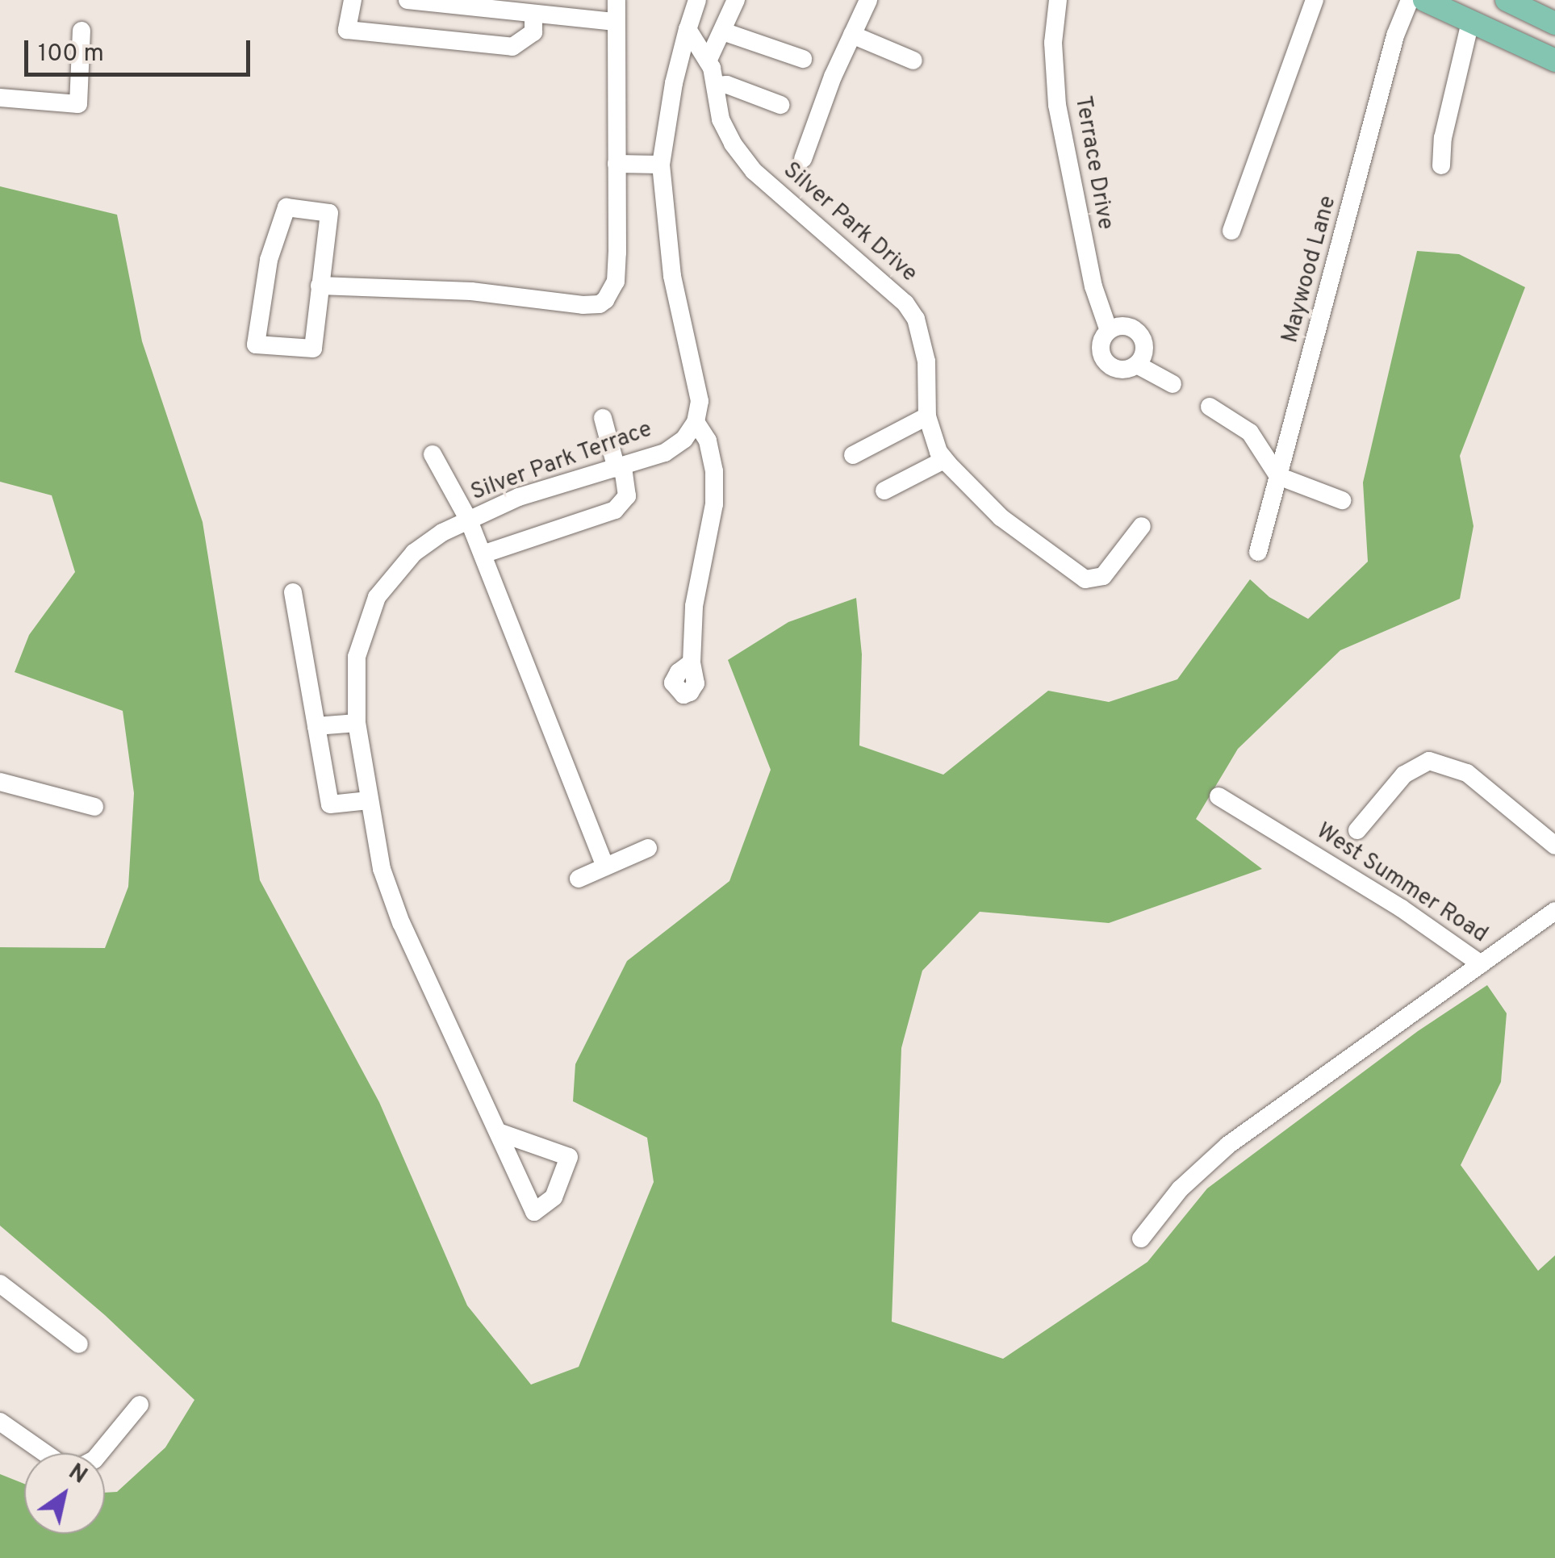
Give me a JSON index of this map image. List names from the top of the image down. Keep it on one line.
{"streets":{"street":["Terrace Drive","Silver Park Drive","Maywood Lane","Silver Park Terrace","West Summer Road"]},"scale_bar":"100 m","north":"top right"}
